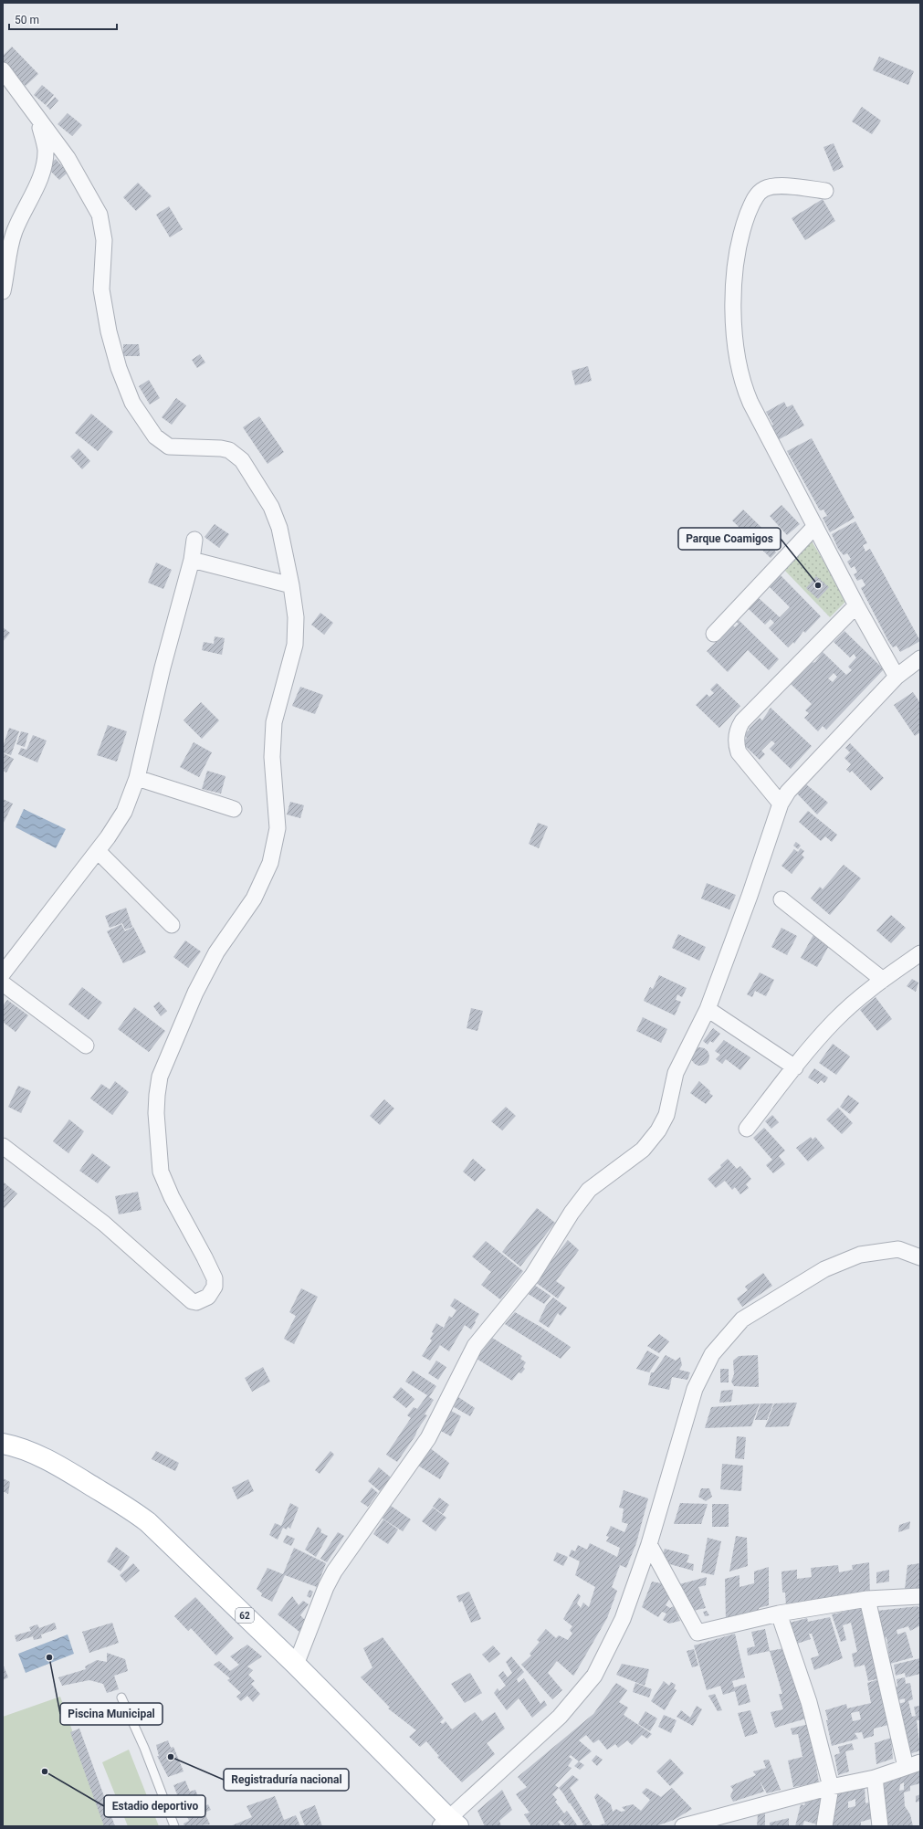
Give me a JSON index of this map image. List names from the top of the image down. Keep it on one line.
{"streets":{"main road":["62"]},"places":["Parque Coamigos","Piscina Municipal","Registraduría nacional","Estadio deportivo"],"scale_bar":"50 m"}
